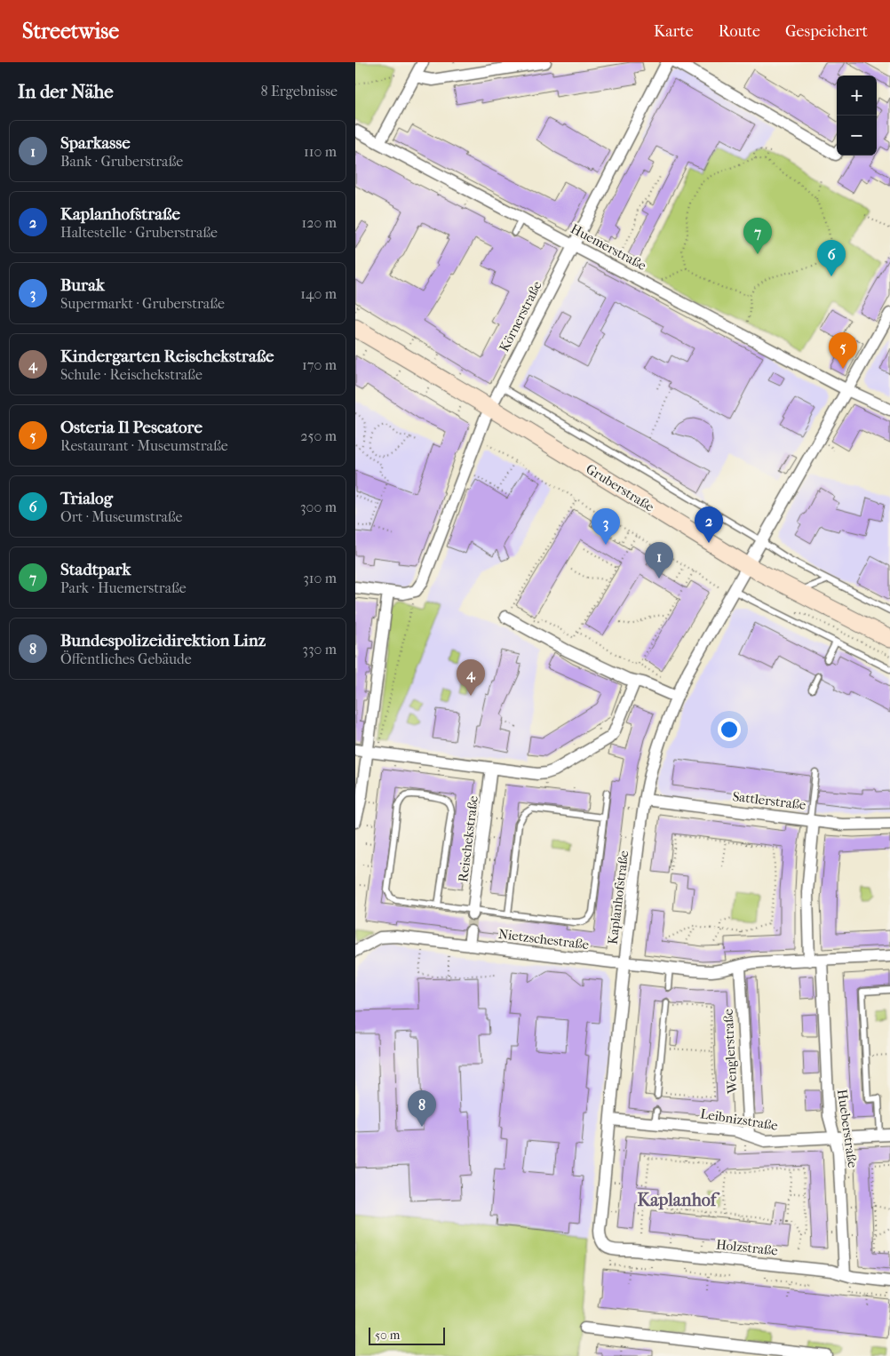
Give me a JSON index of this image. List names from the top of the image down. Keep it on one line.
{"streets":{"main road":["Gruberstraße"],"street":["Huemerstraße","Körnerstraße","Sattlerstraße","Reischekstraße","Kaplanhofstraße","Nietzschestraße","Wenglerstraße","Leibnizstraße","Hueberstraße","Holzstraße"]},"crossings":[["Huemerstraße","Körnerstraße"],["Huemerstraße","Kaplanhofstraße"],["Körnerstraße","Gruberstraße"],["Gruberstraße","Kaplanhofstraße"],["Sattlerstraße","Kaplanhofstraße"],["Kaplanhofstraße","Nietzschestraße"],["Kaplanhofstraße","Leibnizstraße"],["Kaplanhofstraße","Holzstraße"],["Nietzschestraße","Wenglerstraße"],["Nietzschestraße","Hueberstraße"],["Wenglerstraße","Leibnizstraße"],["Leibnizstraße","Hueberstraße"],["Hueberstraße","Holzstraße"]],"districts":["Kaplanhof"],"scale_bar":"50 m","page":{"header":"Streetwise","nav":["Karte","Route","Gespeichert"],"heading":["In der Nähe","8 Ergebnisse"],"map_buttons":["+","−"],"list":[{"mark":"1","name":"Sparkasse","note":"Bank · Gruberstraße","value":"110 m"},{"mark":"2","name":"Kaplanhofstraße","note":"Haltestelle · Gruberstraße","value":"120 m"},{"mark":"3","name":"Burak","note":"Supermarkt · Gruberstraße","value":"140 m"},{"mark":"4","name":"Kindergarten Reischekstraße","note":"Schule · Reischekstraße","value":"170 m"},{"mark":"5","name":"Osteria Il Pescatore","note":"Restaurant · Museumstraße","value":"250 m"},{"mark":"6","name":"Trialog","note":"Ort · Museumstraße","value":"300 m"},{"mark":"7","name":"Stadtpark","note":"Park · Huemerstraße","value":"310 m"},{"mark":"8","name":"Bundespolizeidirektion Linz","note":"Öffentliches Gebäude","value":"330 m"}],"pins":["7","6","5","2","3","1","4","8"],"scale":"50 m"}}
